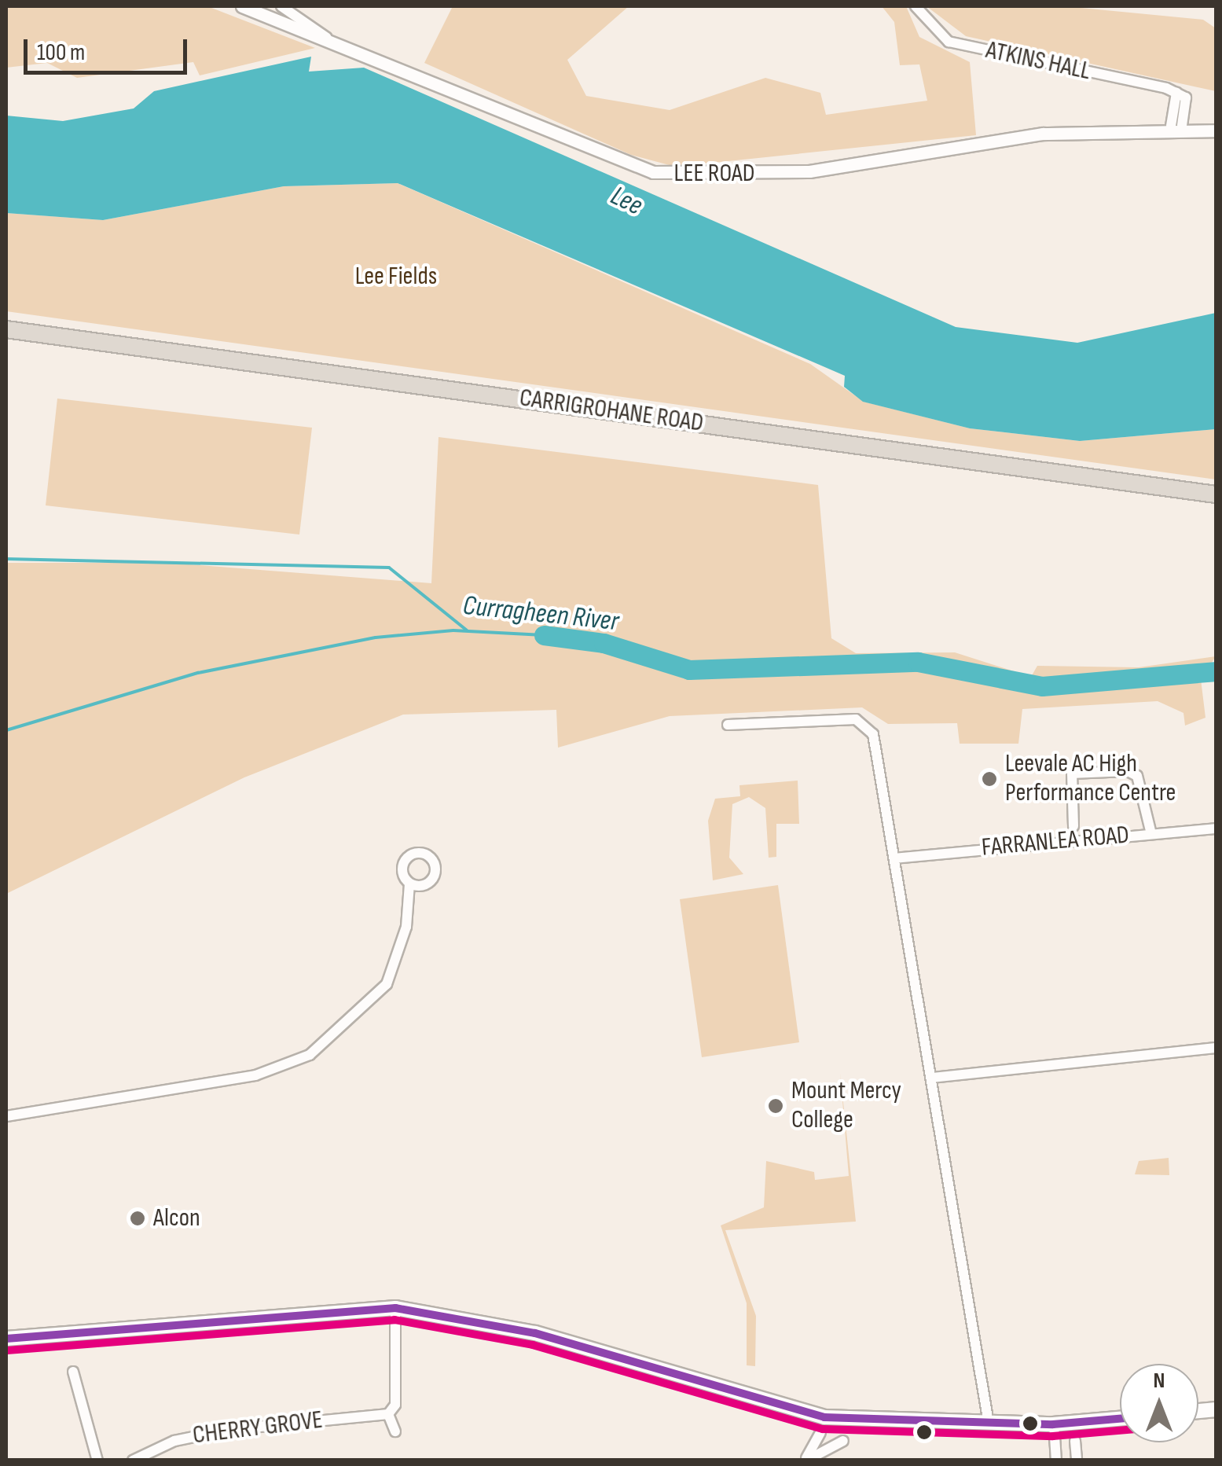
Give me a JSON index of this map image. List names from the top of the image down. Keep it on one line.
{"streets":{"highway":["CARRIGROHANE ROAD"],"street":["ATKINS HALL","LEE ROAD","FARRANLEA ROAD","CHERRY GROVE"]},"crossings":[["ATKINS HALL","LEE ROAD"]],"water":["Lee","Curragheen River"],"parks":["Lee Fields"],"places":["Leevale AC High Performance Centre","Mount Mercy College","Alcon"],"scale_bar":"100 m","north":"top"}
